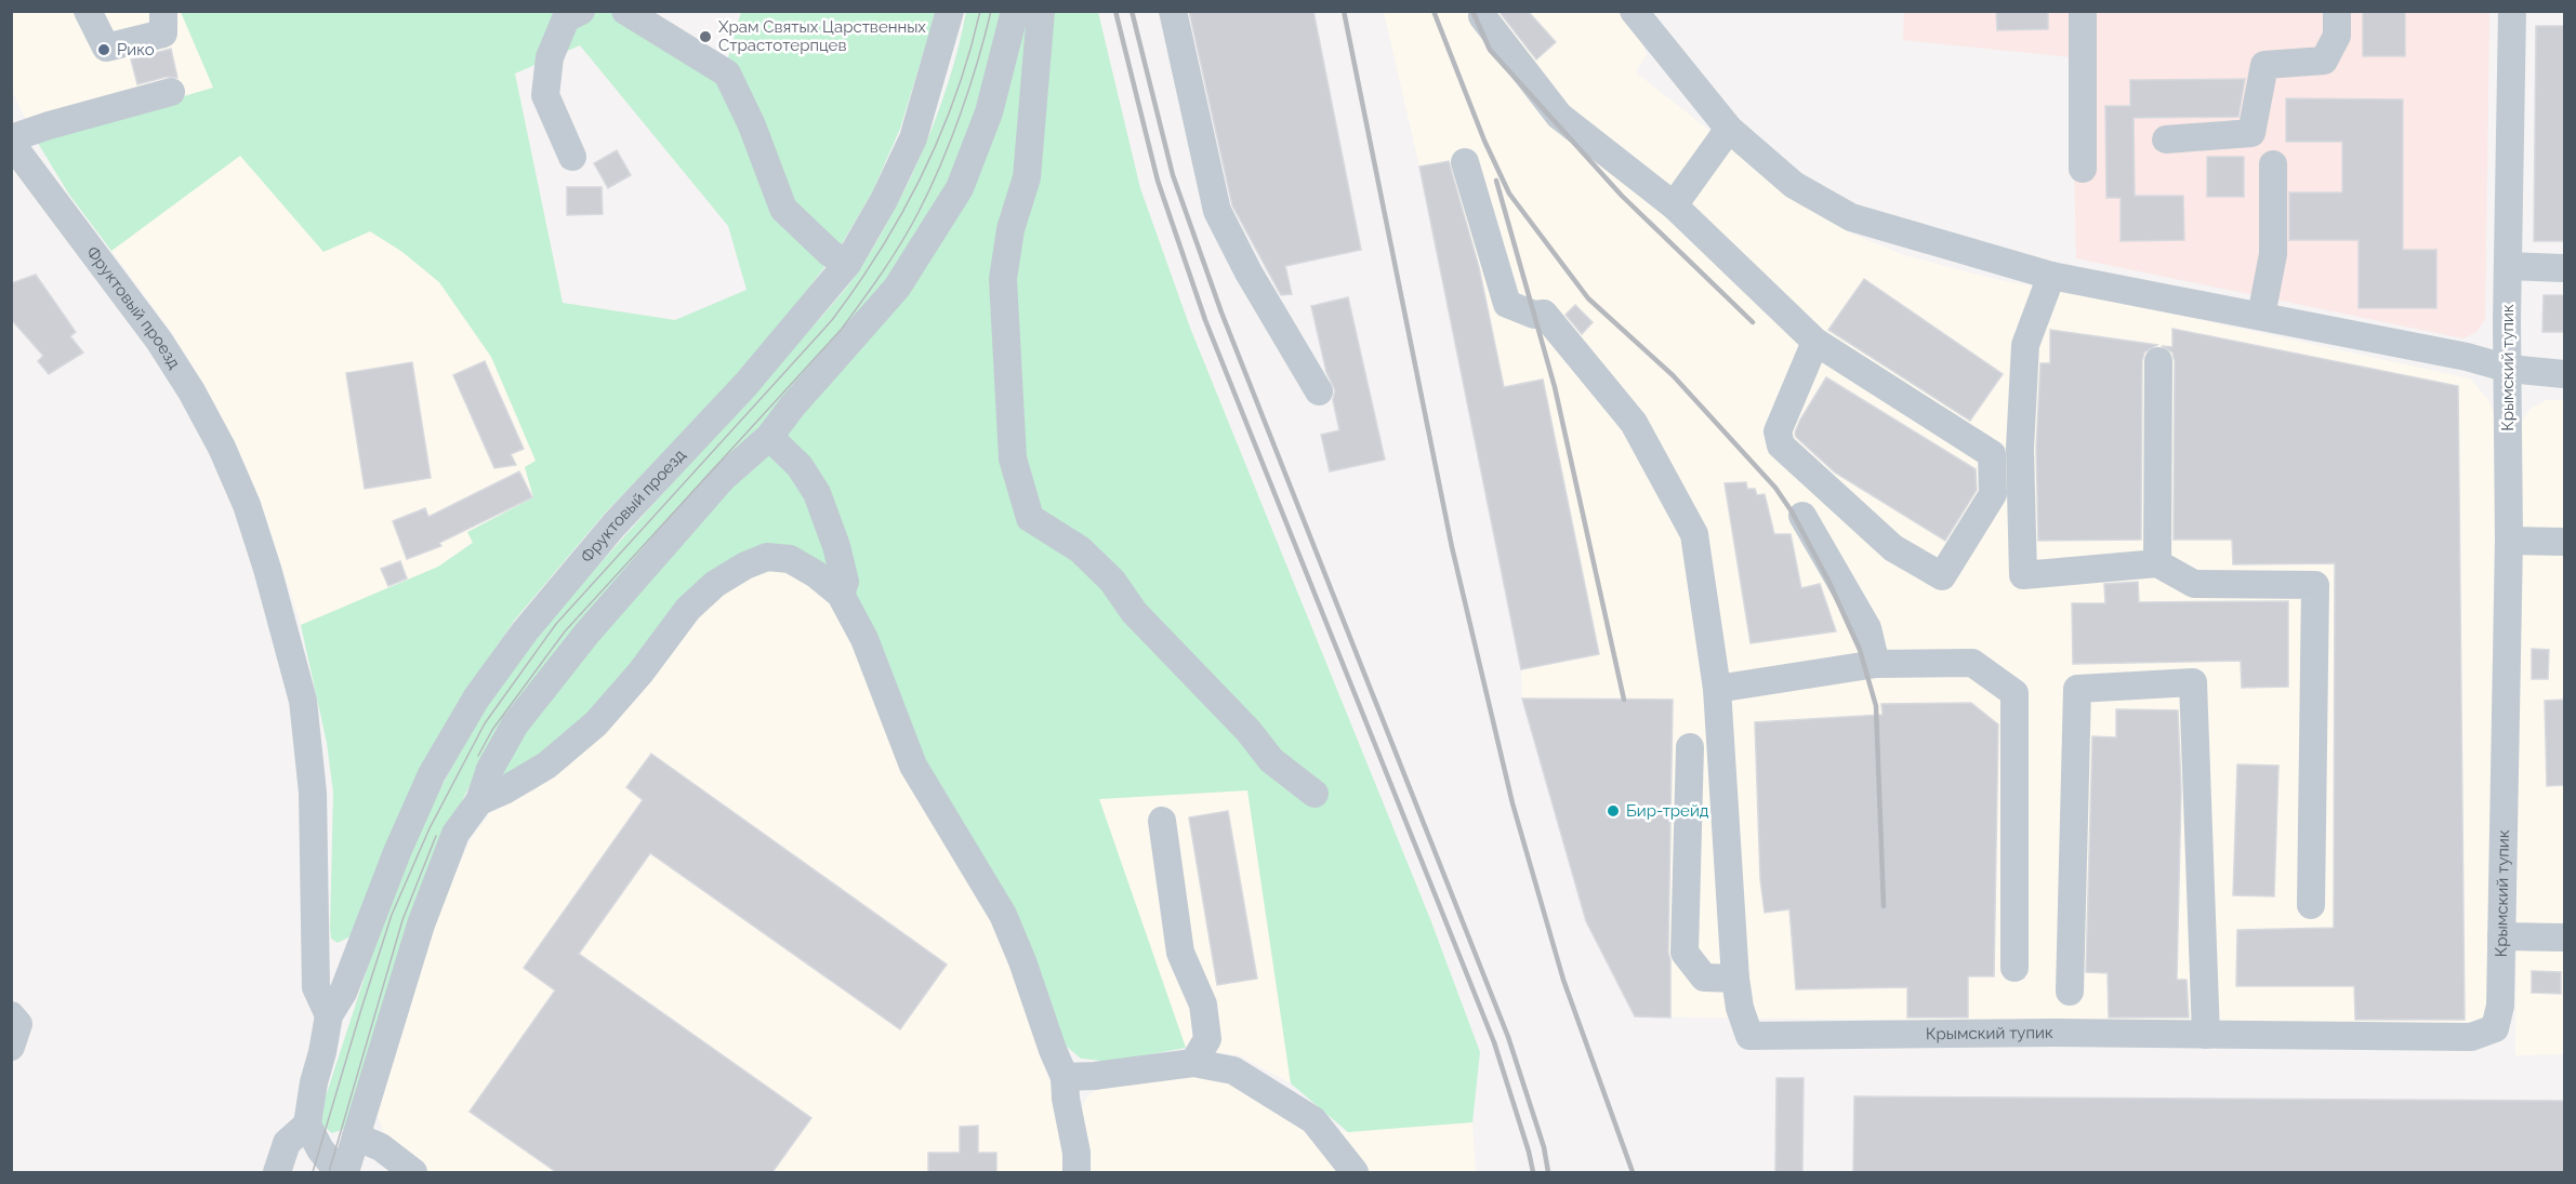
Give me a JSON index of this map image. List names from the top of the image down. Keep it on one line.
{"streets":{"street":["Фруктовый проезд","Крымский тупик"]},"places":["Храм Святых Царственных Страстотерпцев","Рико","Бир-трейд"]}
